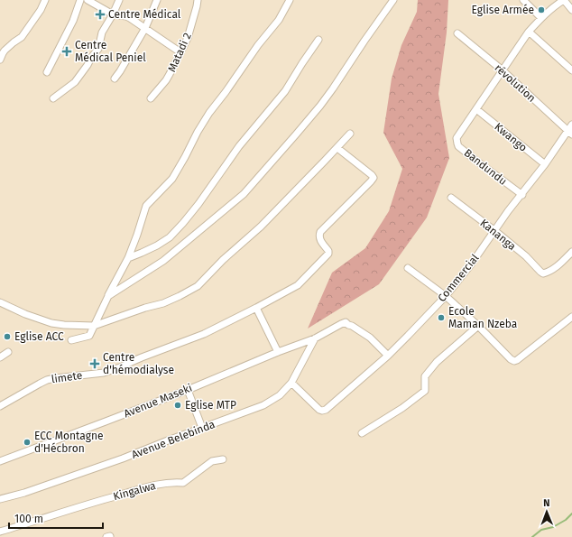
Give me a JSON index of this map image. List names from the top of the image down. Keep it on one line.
{"streets":{"street":["Matadi 2","révolution","Kwango","Bandundu","Kananga","Commercial","limete","Avenue Maseki","Avenue Belebinda","Kingalwa"]},"crossings":[["révolution","Commercial"],["Kwango","Bandundu"],["Kwango","Commercial"],["Bandundu","Commercial"],["Kananga","Commercial"],["Commercial","Avenue Maseki"],["Commercial","Avenue Belebinda"],["Avenue Maseki","Avenue Belebinda"]],"places":{"other":["Eglise Armée","Ecole Maman Nzeba","Eglise ACC","Eglise MTP","ECC Montagne d'Hécbron"],"health":["Centre Médical","Centre Médical Peniel","Centre d'hémodialyse"]},"scale_bar":"100 m","north":"top"}
